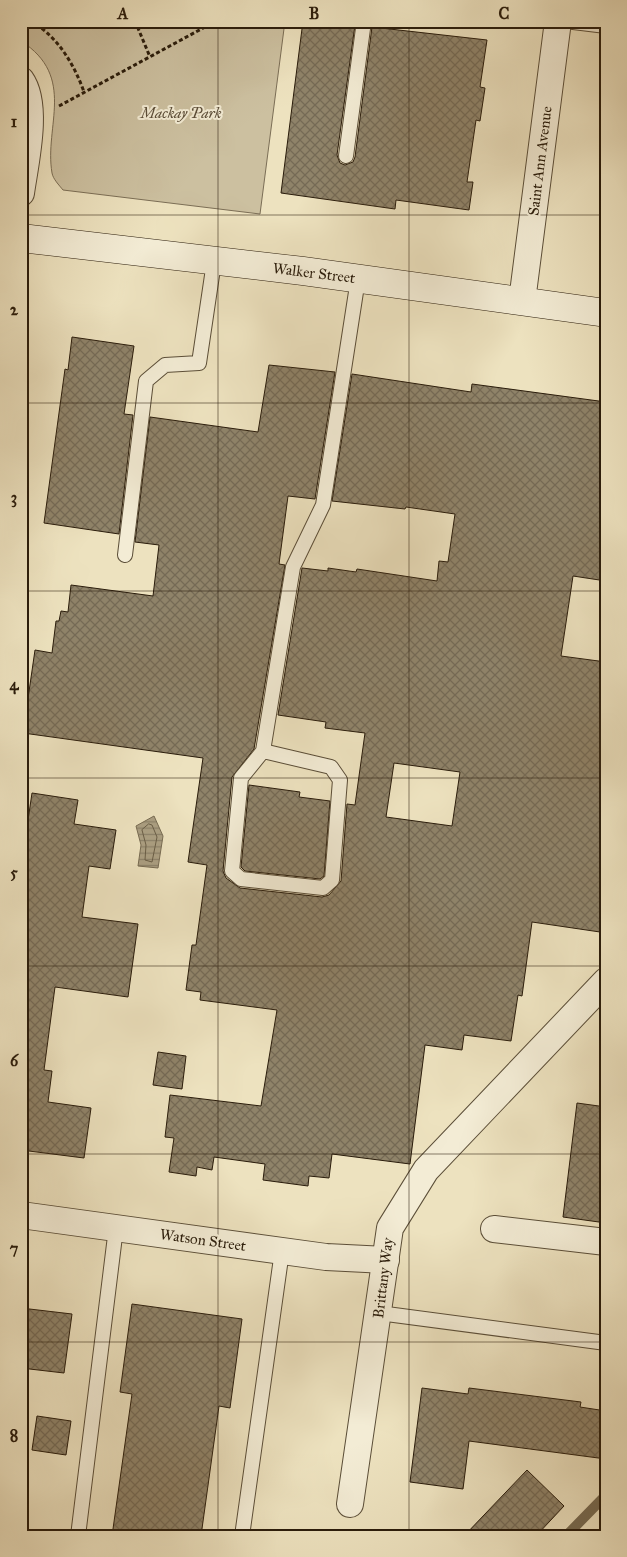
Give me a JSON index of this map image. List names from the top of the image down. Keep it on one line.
{"streets":{"main road":["Walker Street"],"street":["Saint Ann Avenue","Watson Street","Brittany Way"]},"crossings":[["Saint Ann Avenue","Walker Street"],["Watson Street","Brittany Way"]],"parks":["Mackay Park"],"grid":{"columns":["A","B","C"],"rows":["1","2","3","4","5","6","7","8"]}}
